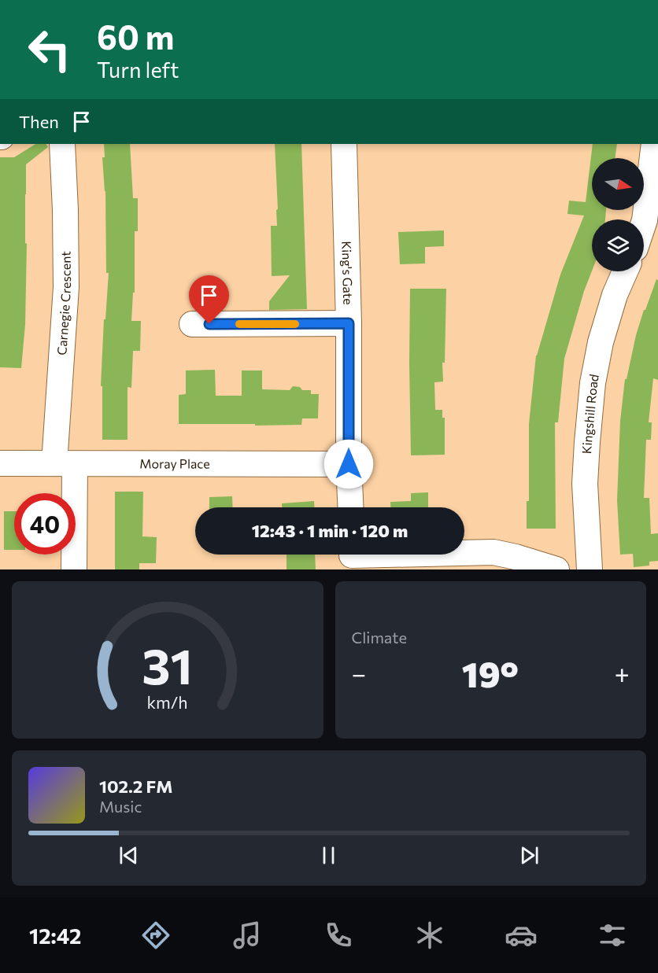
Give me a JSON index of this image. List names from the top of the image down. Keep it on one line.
{"streets":{"street":["King's Gate","Carnegie Crescent","Kingshill Road","Moray Place"]},"crossings":[["King's Gate","Moray Place"],["Carnegie Crescent","Moray Place"]],"north":"right","page":{"turn":["60 m","Turn left"],"then":"Then","limit":"40","trip":"12:43 · 1 min · 120 m","tile":"Climate","heat":["−","19°","+"],"song":["102.2 FM","Music"],"tabs":"12:42","gauge":["31","km/h"]}}
